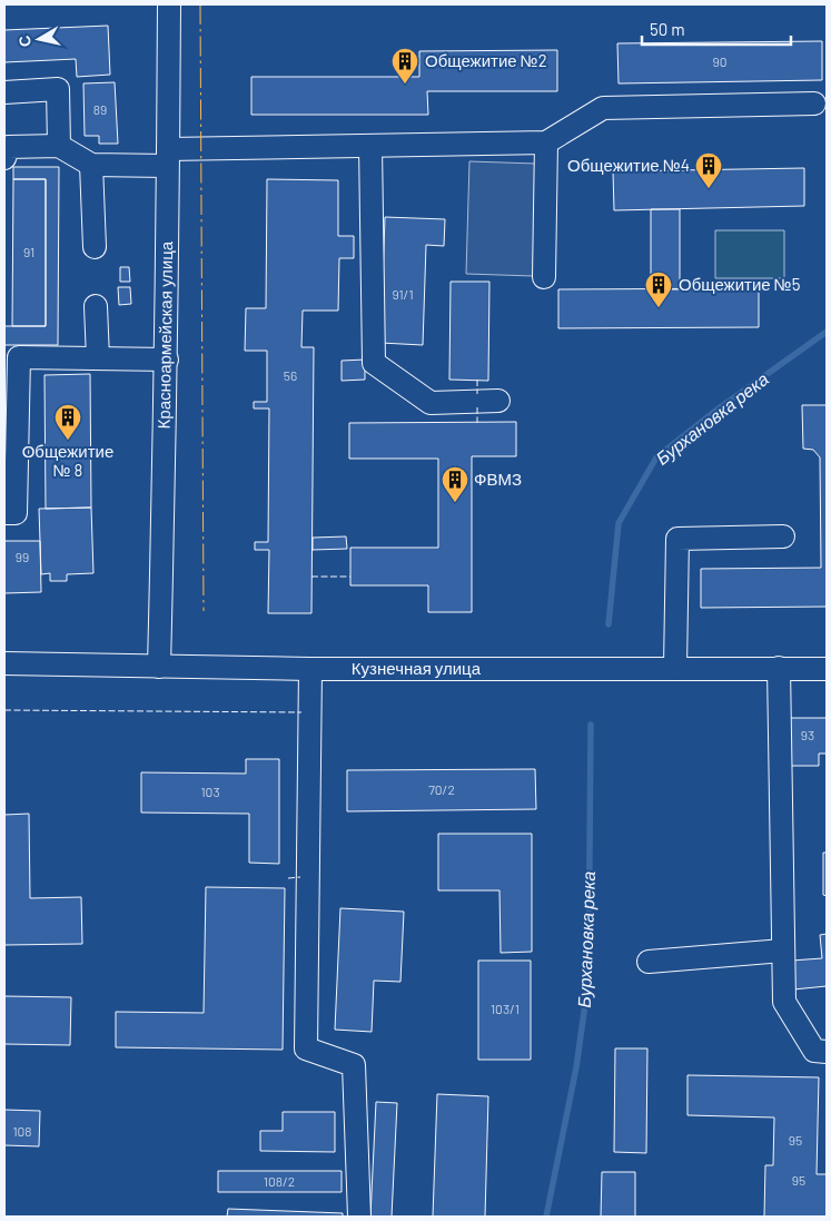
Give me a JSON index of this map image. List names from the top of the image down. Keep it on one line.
{"streets":{"street":["Красноармейская улица","Кузнечная улица"]},"crossings":[["Красноармейская улица","Кузнечная улица"]],"water":["Бурхановка река"],"places":{"building":["Общежитие №2","Общежитие №4","Общежитие №5","Общежитие № 8","ФВМЗ"]},"house_numbers":["90","89","91","91/1","56","99","93","70/2","103","103/1","108","95","95","108/2"],"scale_bar":"50 m","north":"left"}
